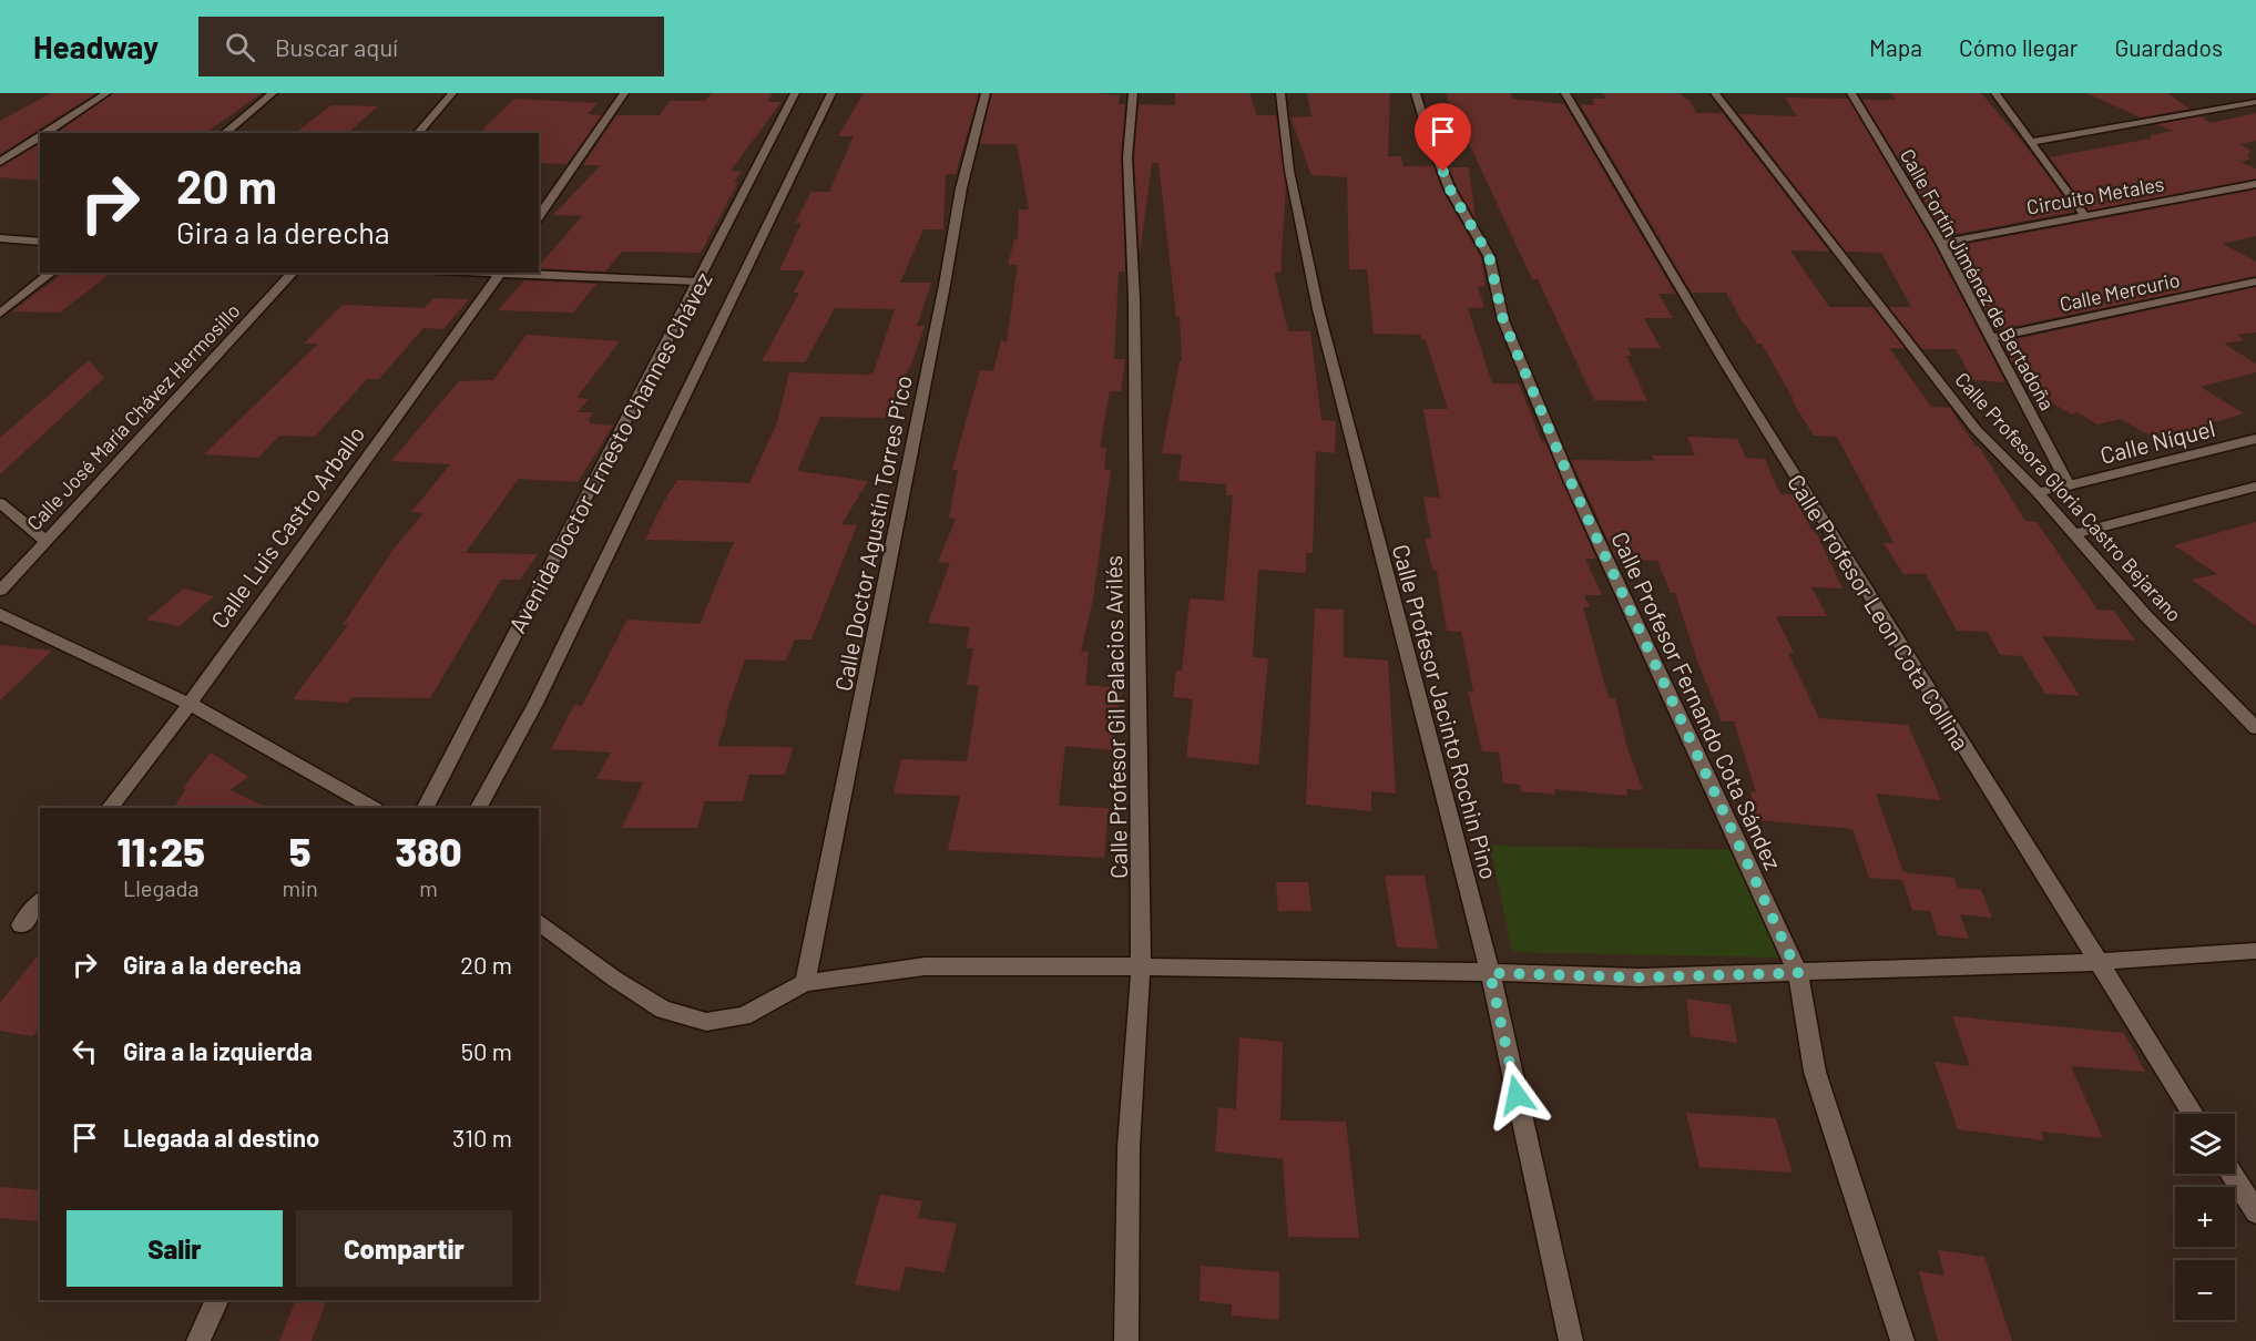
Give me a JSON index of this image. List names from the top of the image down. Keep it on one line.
{"streets":{"street":["Circuito Metales","Calle Fortín Jiménez de Bertadoña","Calle Mercurio","Calle José María Chávez Hermosillo","Calle Níquel","Avenida Doctor Ernesto Channes Chávez","Calle Profesora Gloria Castro Bejarano","Calle Luis Castro Arballo","Calle Doctor Agustín Torres Pico","Calle Profesor Leon Cota Collina","Calle Profesor Fernando Cota Sández","Calle Profesor Jacinto Rochin Pino","Calle Profesor Gil Palacios Avilés"]},"crossings":[["Circuito Metales","Calle Fortín Jiménez de Bertadoña"],["Calle Fortín Jiménez de Bertadoña","Calle Mercurio"],["Calle Fortín Jiménez de Bertadoña","Calle Níquel"],["Calle Níquel","Calle Profesora Gloria Castro Bejarano"]],"page":{"header":"Headway","search":"Buscar aquí","nav":["Mapa","Cómo llegar","Guardados"],"turn":["20 m","Gira a la derecha"],"eta":["11:25","Llegada","5","min","380","m"],"list":[{"name":"Gira a la derecha","value":"20 m"},{"name":"Gira a la izquierda","value":"50 m"},{"name":"Llegada al destino","value":"310 m"}],"map_buttons":["+","−"],"buttons":["Salir","Compartir"]}}
